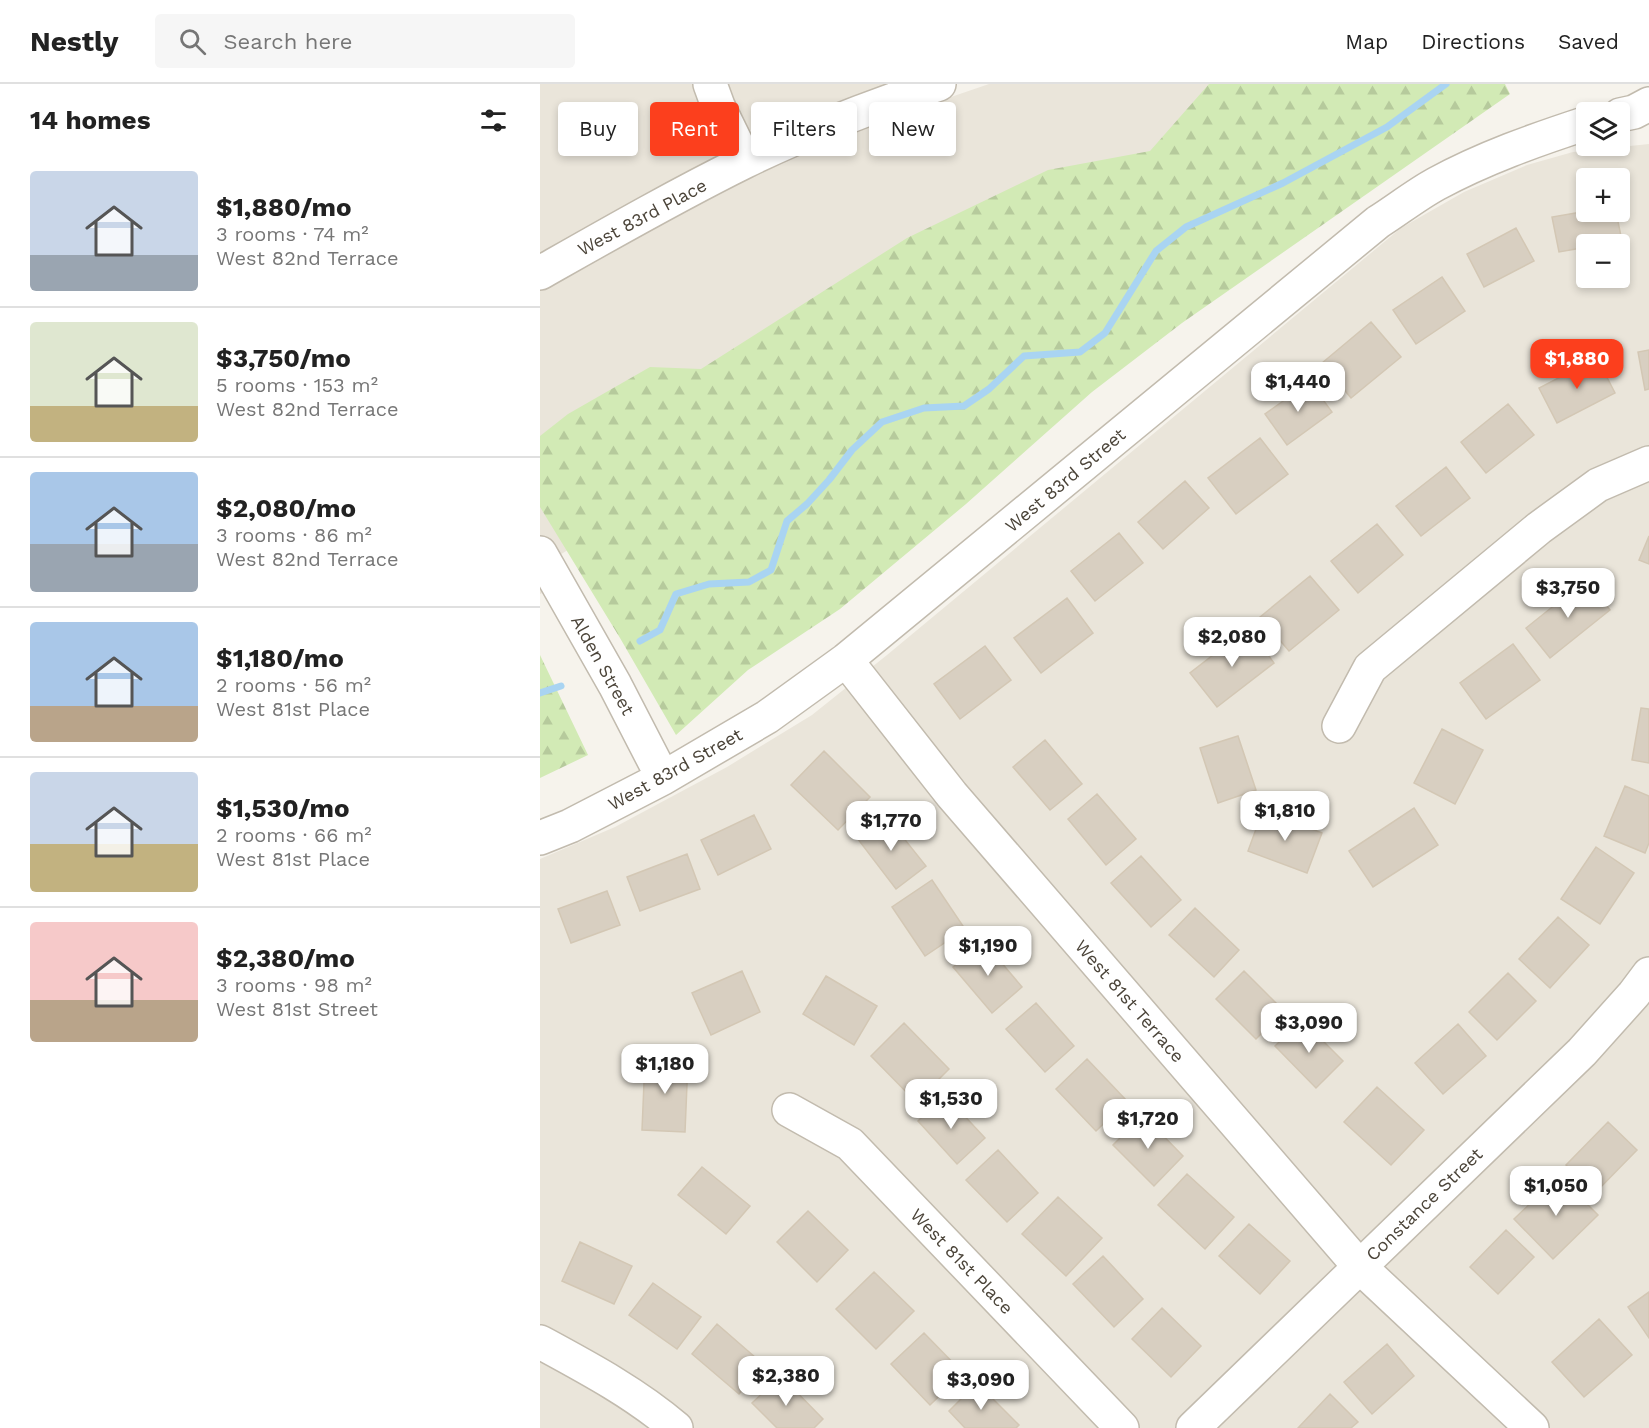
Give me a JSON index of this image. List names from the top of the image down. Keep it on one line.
{"streets":{"street":["West 83rd Place","West 83rd Street","Alden Street","West 81st Terrace","Constance Street","West 81st Place"]},"crossings":[["West 83rd Street","Alden Street"],["West 83rd Street","West 81st Terrace"],["West 81st Terrace","Constance Street"]],"page":{"header":"Nestly","search":"Search here","nav":["Map","Directions","Saved"],"heading":"14 homes","map_buttons":["+","−"],"chip":["Buy","Rent","Filters","New"],"list":[{"name":"$1,880/mo","note":"3 rooms · 74 m² · West 82nd Terrace"},{"name":"$3,750/mo","note":"5 rooms · 153 m² · West 82nd Terrace"},{"name":"$2,080/mo","note":"3 rooms · 86 m² · West 82nd Terrace"},{"name":"$1,180/mo","note":"2 rooms · 56 m² · West 81st Place"},{"name":"$1,530/mo","note":"2 rooms · 66 m² · West 81st Place"},{"name":"$2,380/mo","note":"3 rooms · 98 m² · West 81st Street"}],"price":["$1,880","$1,440","$3,750","$2,080","$1,810","$1,770","$1,190","$3,090","$1,180","$1,530","$1,720","$1,050","$2,380","$3,090"]}}
